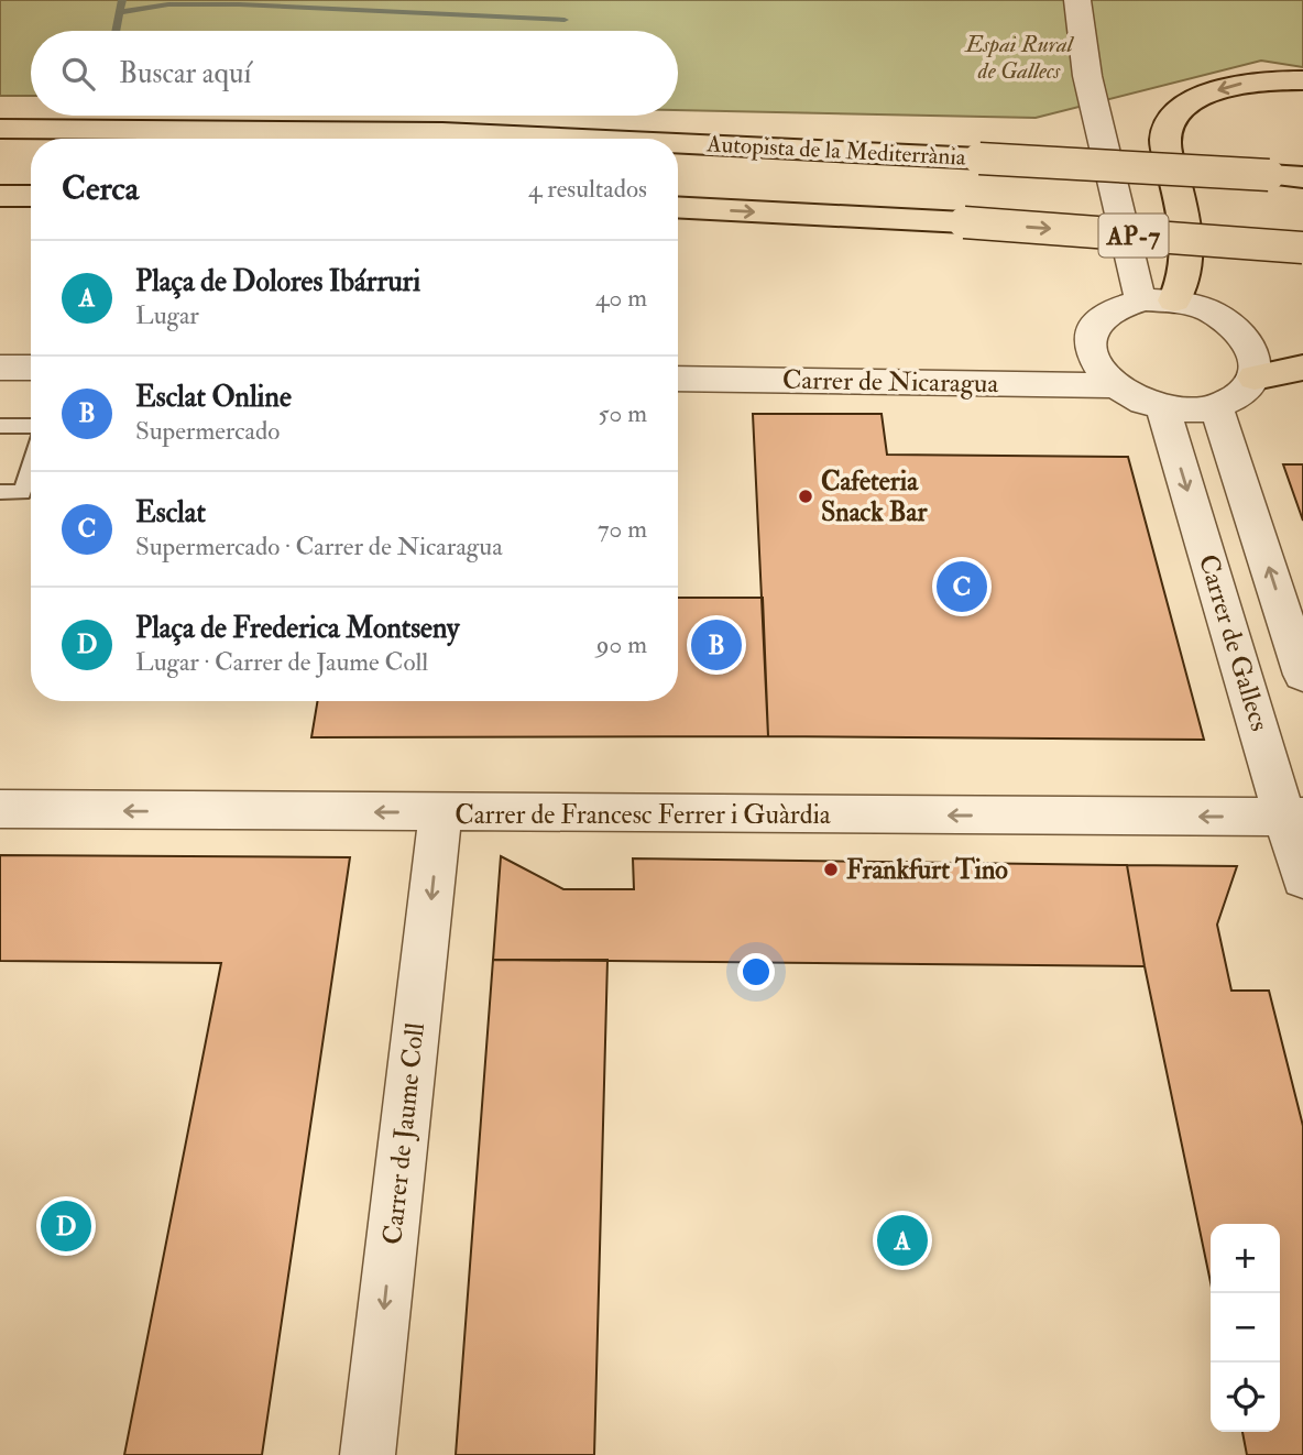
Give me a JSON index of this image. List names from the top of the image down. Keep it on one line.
{"streets":{"highway":["Autopista de la Mediterrània","AP-7"],"street":["Carrer de Nicaragua","Carrer de Gallecs","Carrer de Francesc Ferrer i Guàrdia","Carrer de Jaume Coll"]},"crossings":[["Carrer de Nicaragua","Carrer de Gallecs"],["Carrer de Gallecs","Carrer de Francesc Ferrer i Guàrdia"],["Carrer de Francesc Ferrer i Guàrdia","Carrer de Jaume Coll"]],"one_way":["Carrer de Francesc Ferrer i Guàrdia","Carrer de Jaume Coll"],"parks":["Espai Rural de Gallecs"],"places":["Cafeteria Snack Bar","Frankfurt Tino"],"page":{"search":"Buscar aquí","heading":["Cerca","4 resultados"],"list":[{"mark":"A","name":"Plaça de Dolores Ibárruri","note":"Lugar","value":"40 m"},{"mark":"B","name":"Esclat Online","note":"Supermercado","value":"50 m"},{"mark":"C","name":"Esclat","note":"Supermercado · Carrer de Nicaragua","value":"70 m"},{"mark":"D","name":"Plaça de Frederica Montseny","note":"Lugar · Carrer de Jaume Coll","value":"90 m"}],"pins":["C","B","D","A"],"map_buttons":["+","−"]}}
